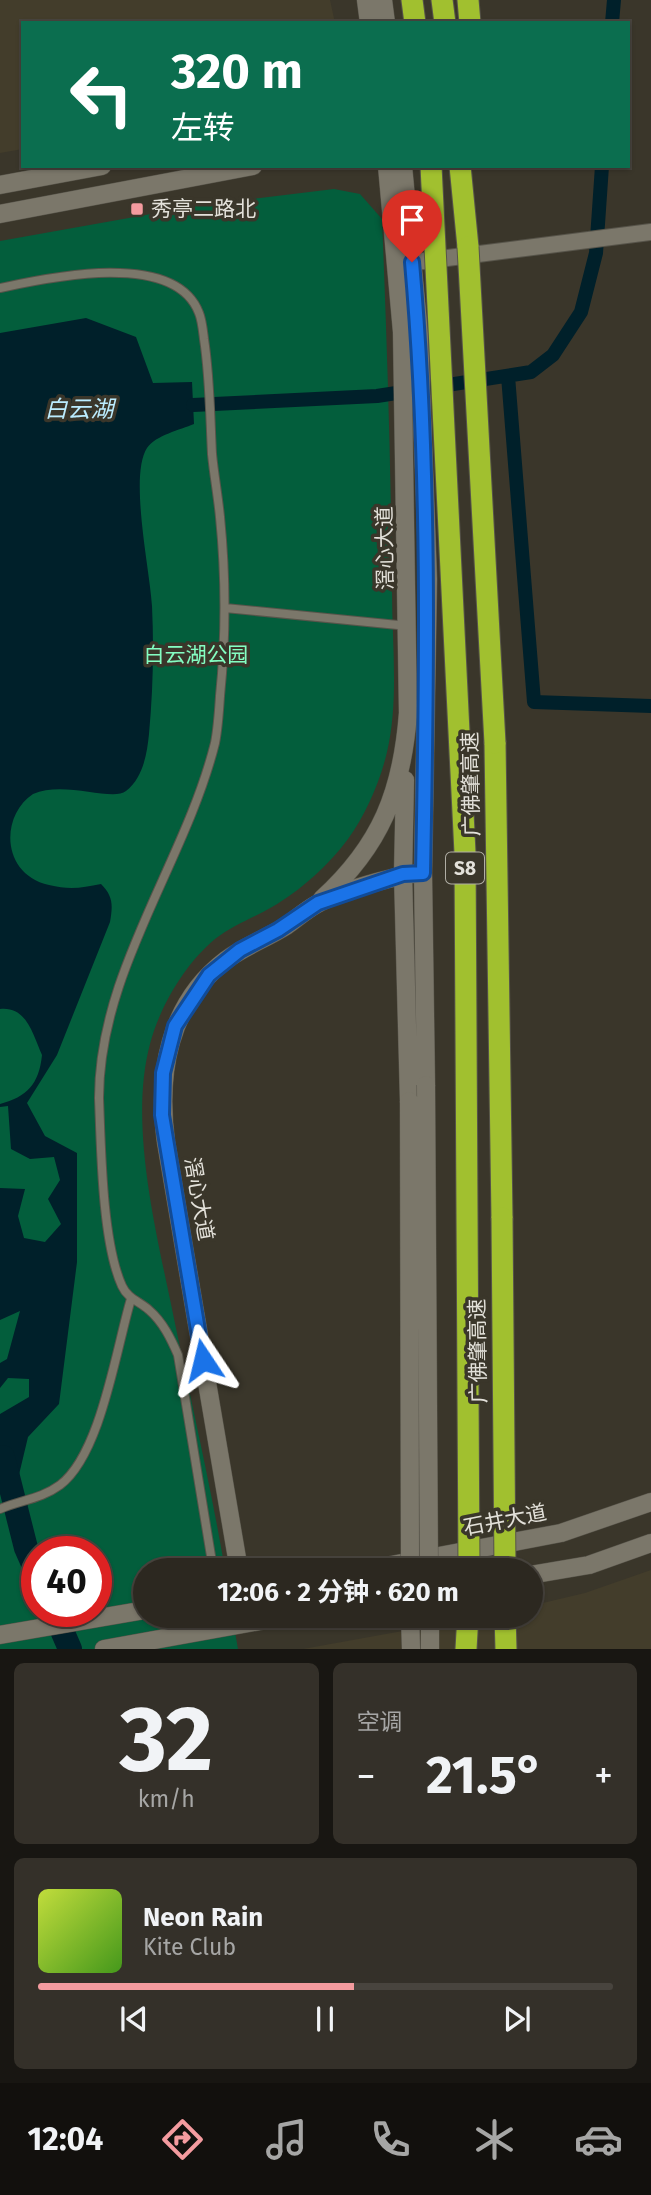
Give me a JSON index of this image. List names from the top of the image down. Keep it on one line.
{"streets":{"highway":["广佛肇高速","S8"],"street":["滘心大道","石井大道"]},"water":["白云湖"],"parks":["白云湖公园"],"places":{"transit":["秀亭二路北"]},"page":{"turn":["320 m","左转"],"limit":"40","trip":"12:06 · 2 分钟 · 620 m","tile":[["32","km/h"],"空调"],"heat":["−","21.5°","+"],"song":["Neon Rain","Kite Club"],"tabs":"12:04"}}
